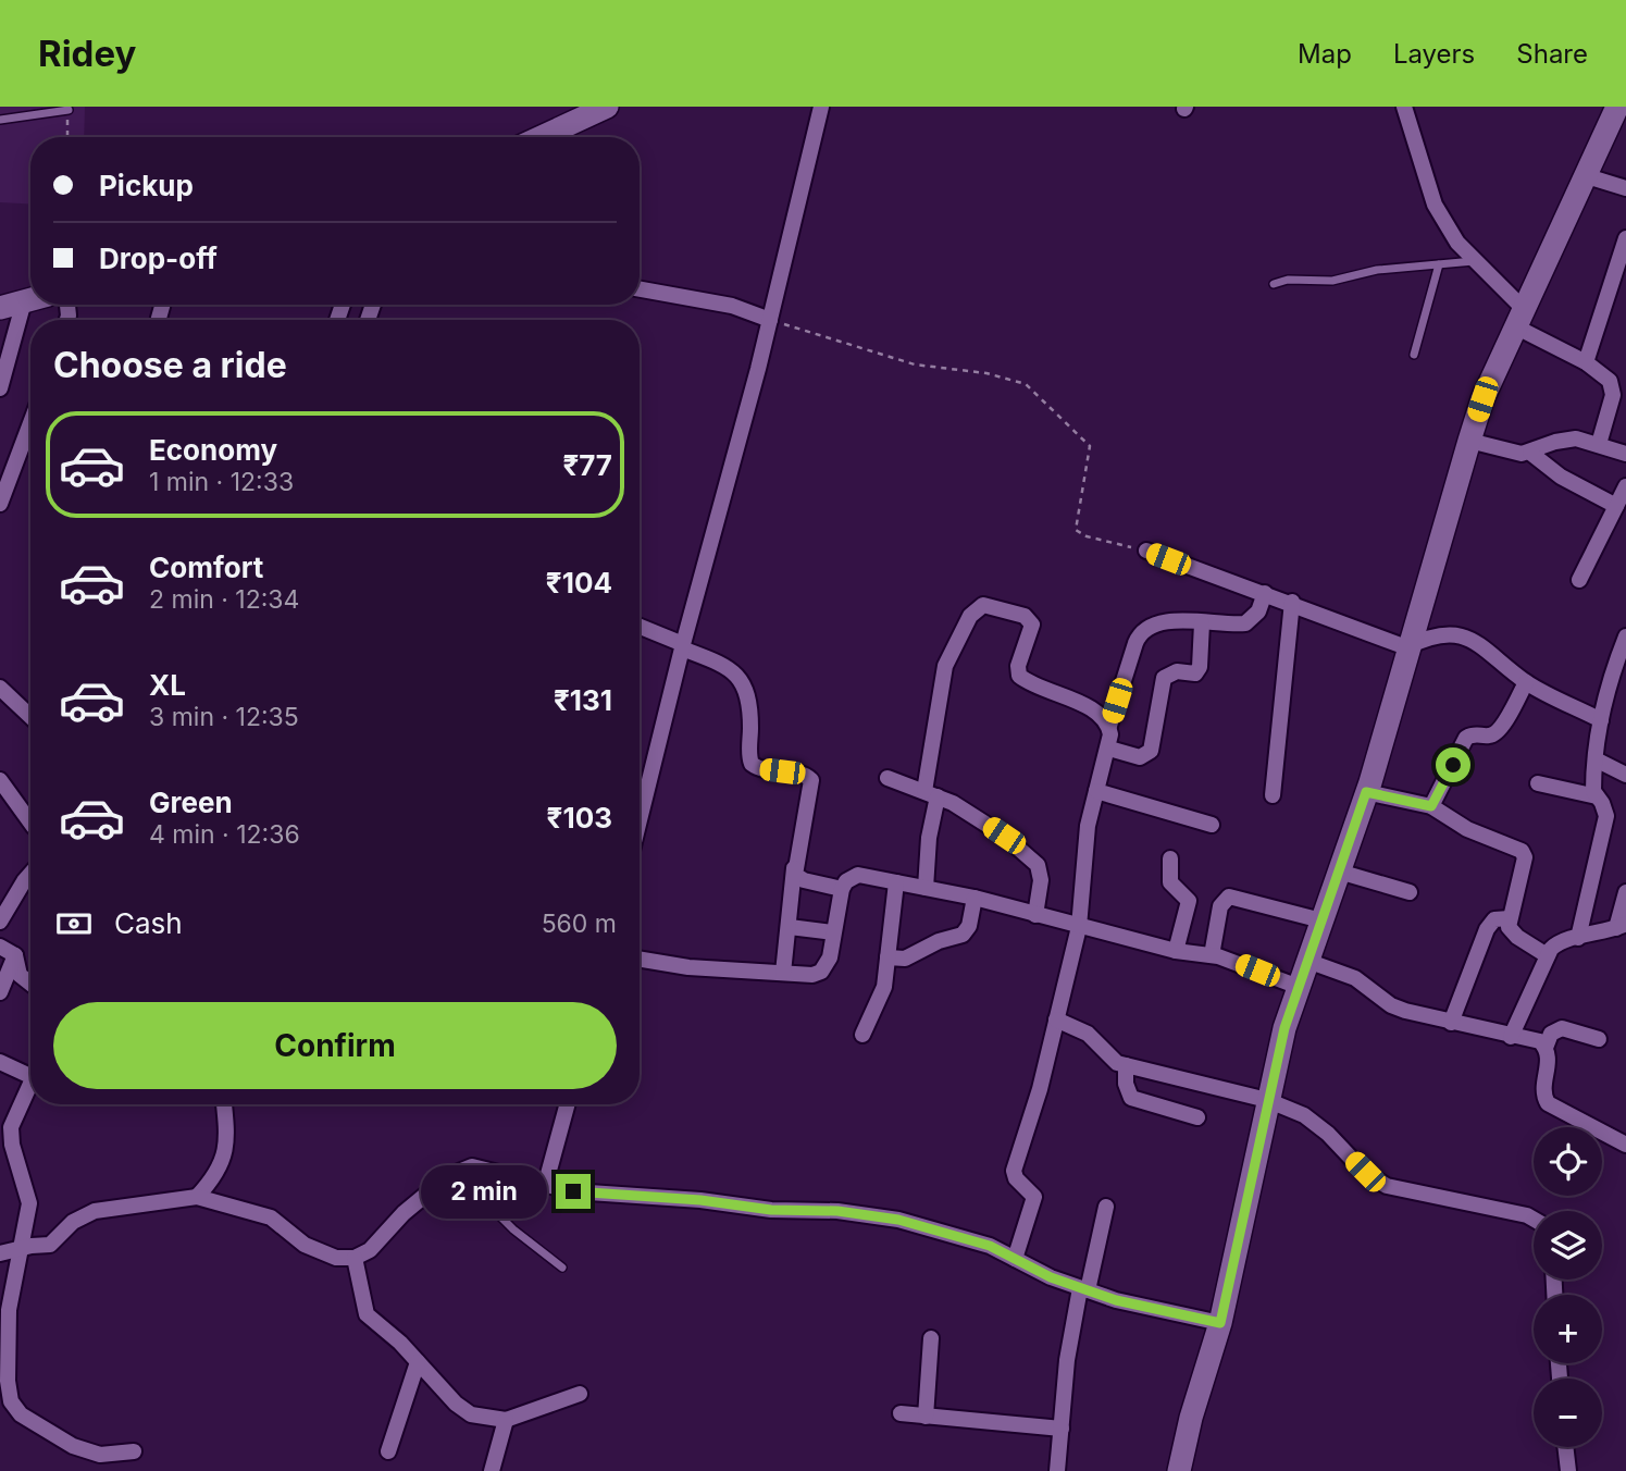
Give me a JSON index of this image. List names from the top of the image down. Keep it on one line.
{"page":{"header":"Ridey","nav":["Map","Layers","Share"],"banner":["Pickup","Drop-off"],"heading":"Choose a ride","list":[{"name":"Economy","note":"1 min · 12:33","value":"₹77"},{"name":"Comfort","note":"2 min · 12:34","value":"₹104"},{"name":"XL","note":"3 min · 12:35","value":"₹131"},{"name":"Green","note":"4 min · 12:36","value":"₹103"}],"pay":["Cash","560 m"],"buttons":"Confirm","map_buttons":["+","−"],"bubble":"2 min"}}
